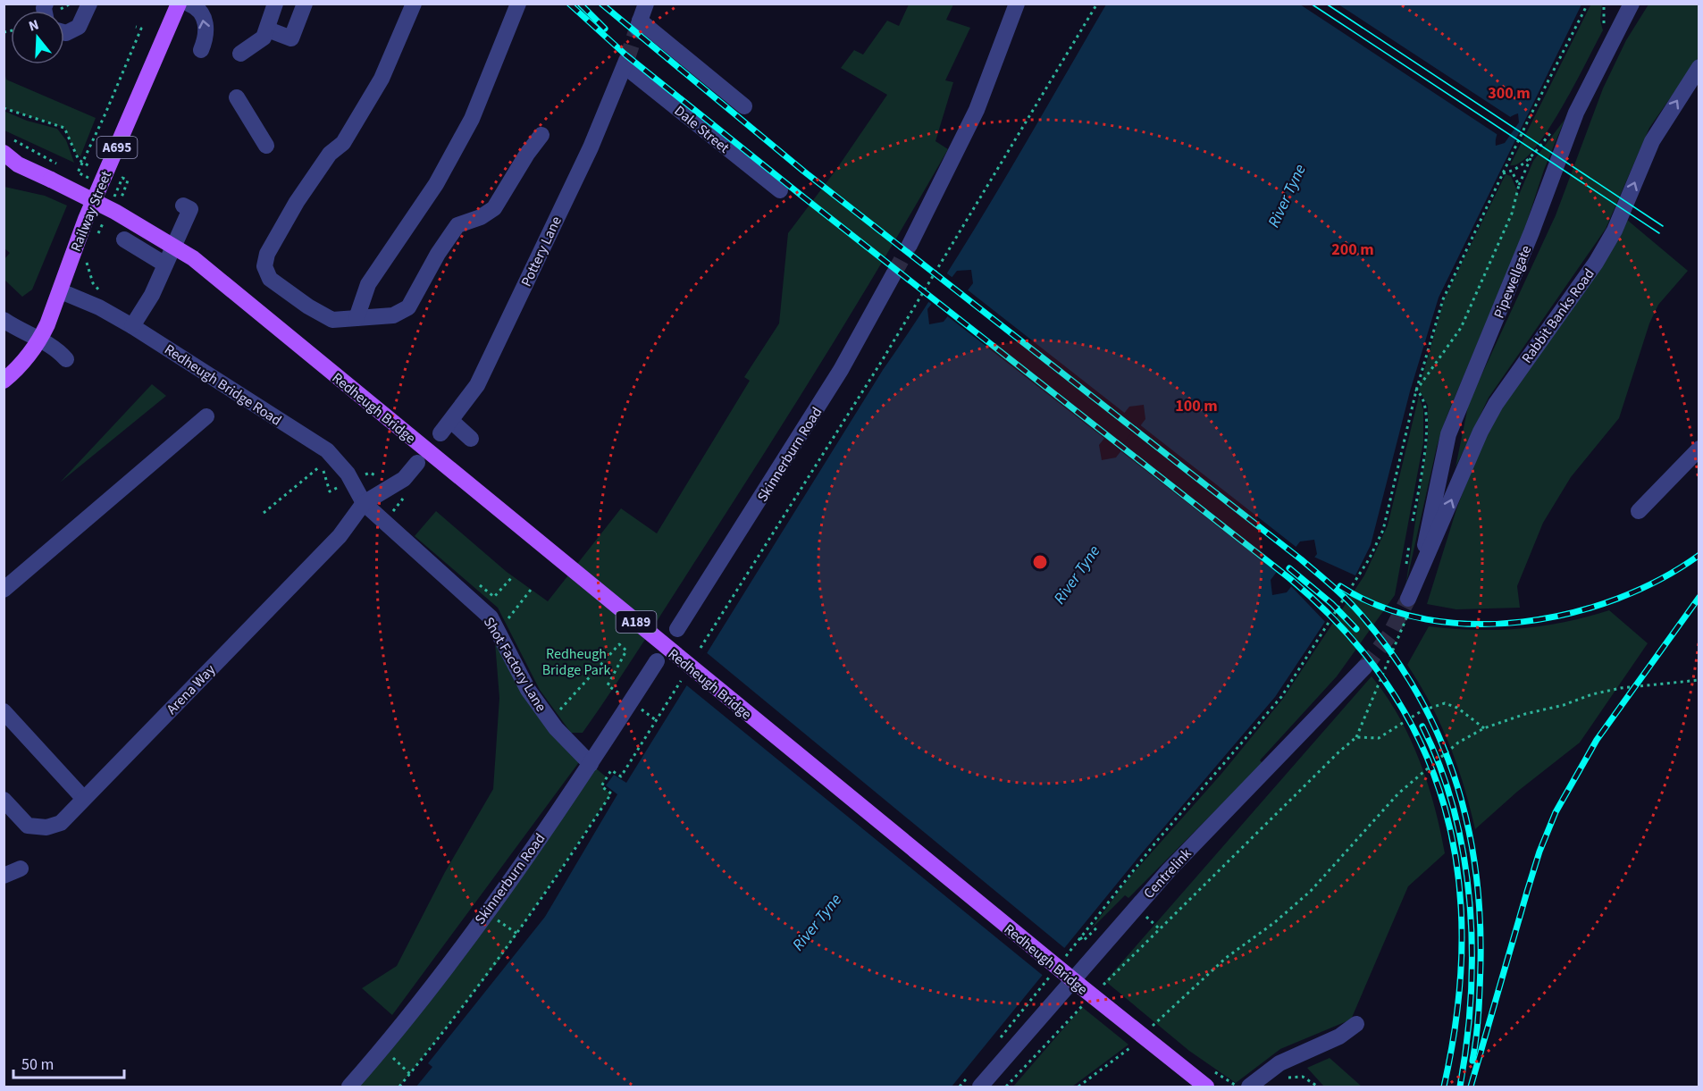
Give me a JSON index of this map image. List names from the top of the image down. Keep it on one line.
{"streets":{"main road":["A695","Railway Street","Redheugh Bridge","A189"],"street":["Dale Street","Pottery Lane","Pipewellgate","Rabbit Banks Road","Redheugh Bridge Road","Skinnerburn Road","Shot Factory Lane","Arena Way","Centrelink"]},"crossings":[["Dale Street","Pottery Lane"],["Railway Street","Redheugh Bridge Road"],["Pipewellgate","Rabbit Banks Road"],["Redheugh Bridge Road","Shot Factory Lane"],["Redheugh Bridge Road","Arena Way"],["Redheugh Bridge","A189"],["Skinnerburn Road","Shot Factory Lane"],["Shot Factory Lane","Arena Way"]],"one_way":["Rabbit Banks Road"],"water":["River Tyne"],"parks":["Redheugh Bridge Park"],"scale_bar":"50 m","north":"top","rings":["300 m","200 m","100 m"]}
